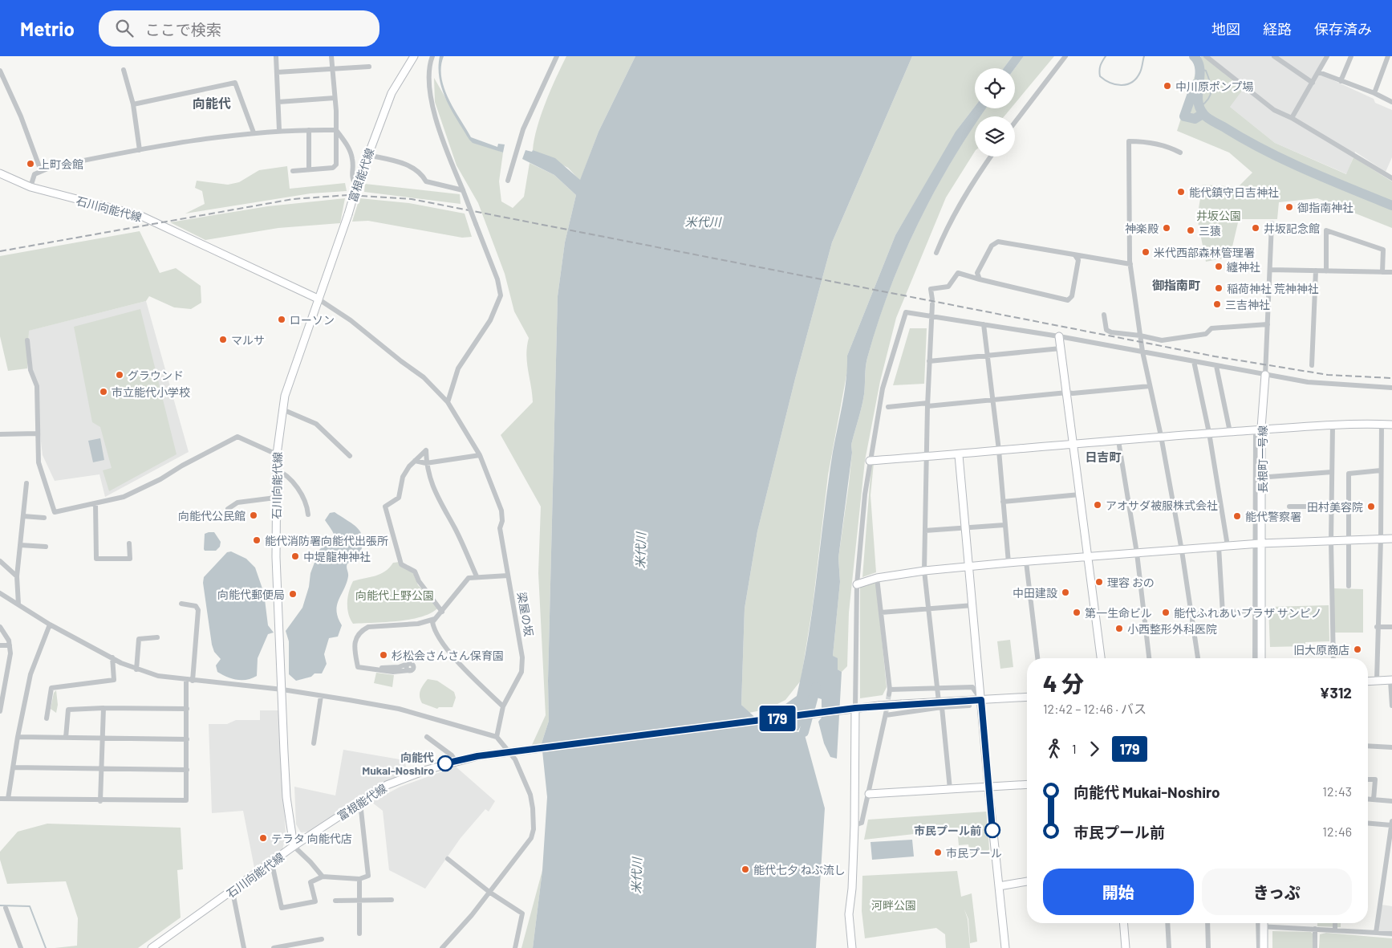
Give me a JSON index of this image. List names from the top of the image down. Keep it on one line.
{"streets":{"street":["富根能代線","石川向能代線","長根町一号線","梁屋の坂"]},"crossings":[["富根能代線","石川向能代線"],["富根能代線","梁屋の坂"],["石川向能代線","梁屋の坂"]],"districts":["向能代","御指南町","日吉町"],"water":["米代川"],"parks":["井坂公園","向能代上野公園","河畔公園"],"places":["中川原ポンプ場","上町会館","能代鎮守日吉神社","御指南神社","神楽殿","井坂記念館","三猿","米代西部森林管理署","纏神社","稲荷神社 荒神神社","三吉神社","ローソン","マルサ","グラウンド","市立能代小学校","アオサダ被服株式会社","田村美容院","向能代公民館","能代警察署","能代消防署向能代出張所","中堤龍神神社","理容 おの","中田建設","向能代郵便局","第一生命ビル","能代ふれあいプラザ サンピノ","小西整形外科医院","旧大原商店","杉松会さんさん保育園","向能代 Mukai-Noshiro","市民プール前","テラタ 向能代店","市民プール","能代七夕 ねぶ流し"],"lines":["bus line 179"],"page":{"header":"Metrio","search":"ここで検索","nav":["地図","経路","保存済み"],"on_map":"179","heading":["4 分","12:42 – 12:46 · バス","¥312"],"legs":["1","179"],"list":[{"name":"向能代 Mukai-Noshiro","value":"12:43"},{"name":"市民プール前","value":"12:46"}],"buttons":["開始","きっぷ"]}}
